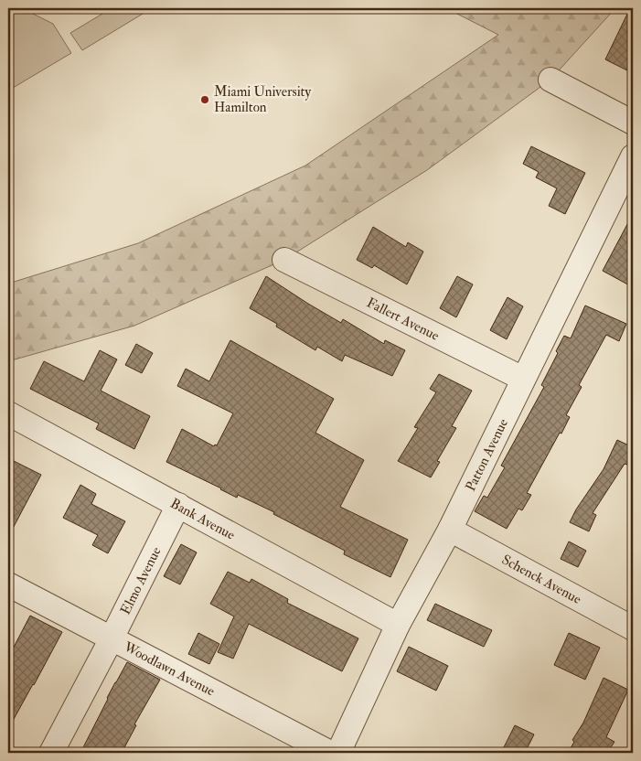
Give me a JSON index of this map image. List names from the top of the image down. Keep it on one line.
{"streets":{"street":["Fallert Avenue","Patton Avenue","Bank Avenue","Schenck Avenue","Elmo Avenue","Woodlawn Avenue"]},"crossings":[["Fallert Avenue","Patton Avenue"],["Patton Avenue","Bank Avenue"],["Patton Avenue","Schenck Avenue"],["Bank Avenue","Elmo Avenue"],["Elmo Avenue","Woodlawn Avenue"]],"places":["Miami University Hamilton"]}
